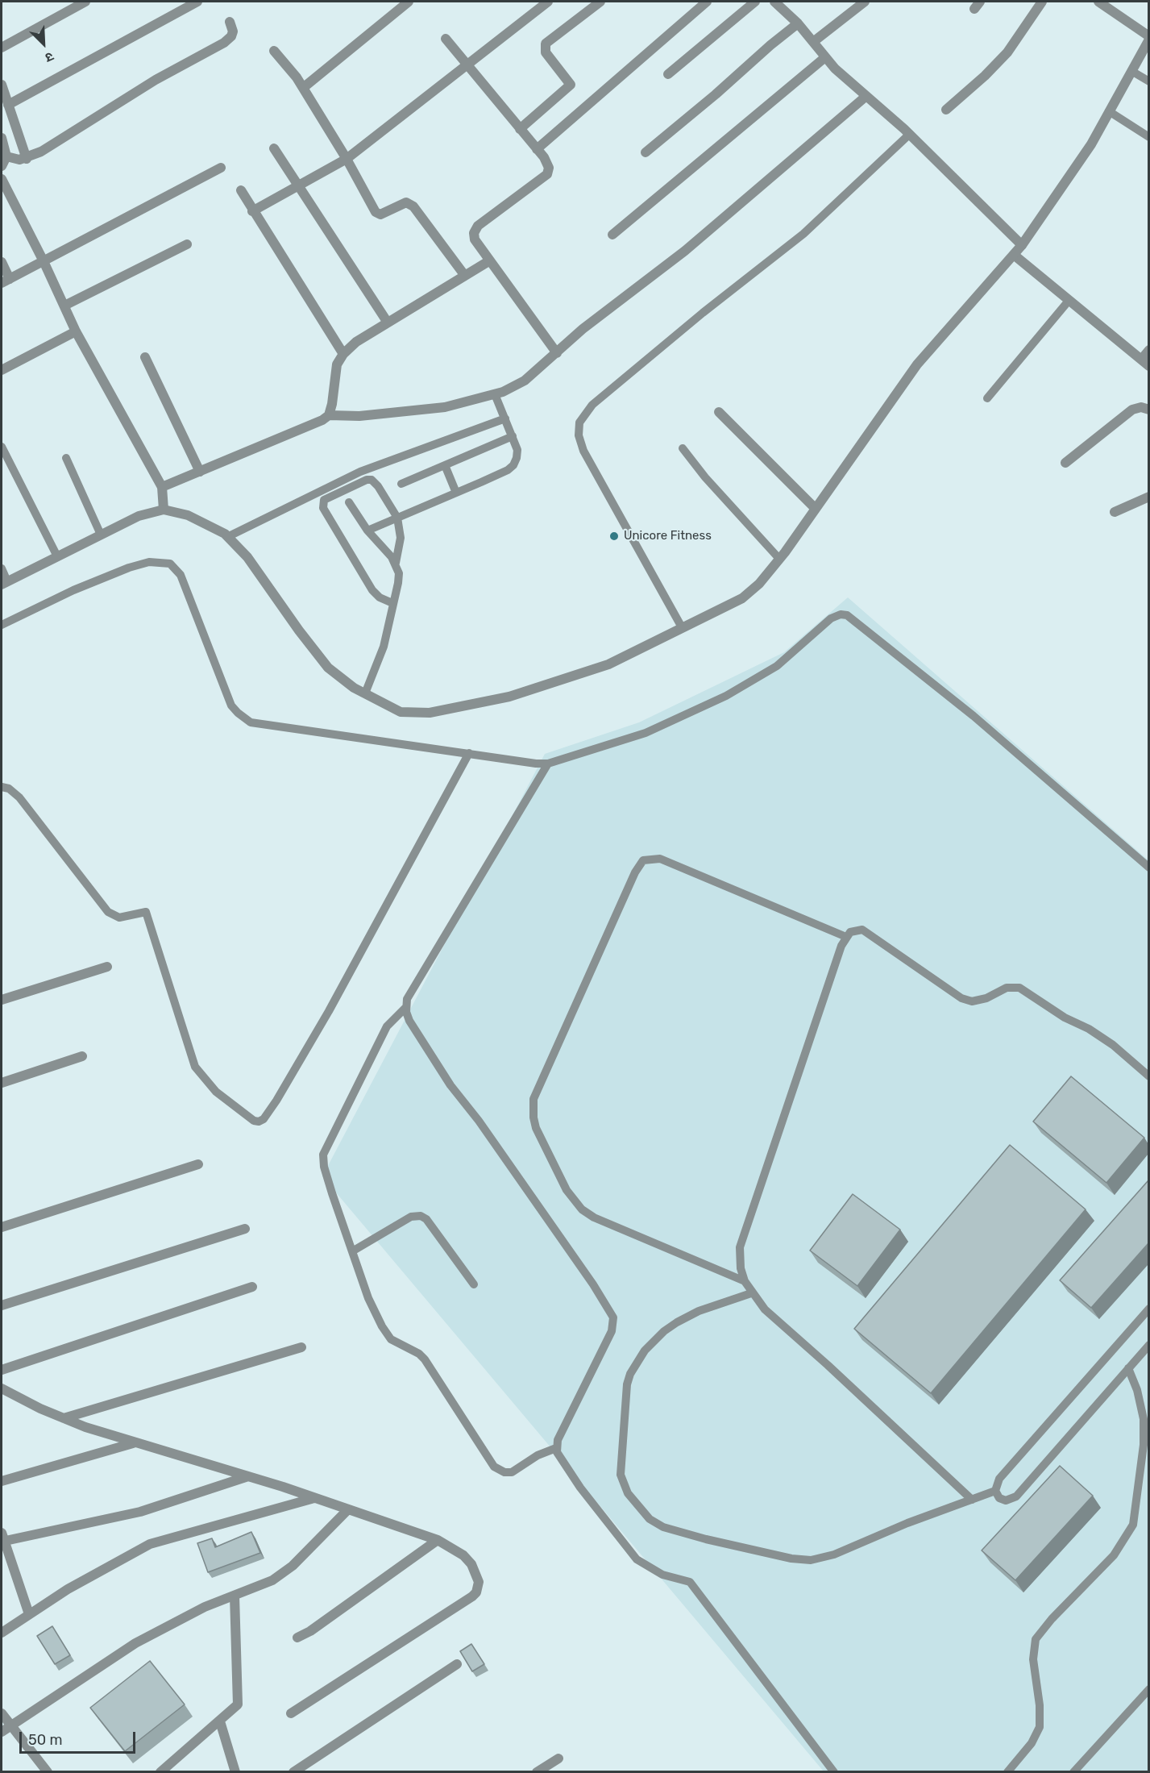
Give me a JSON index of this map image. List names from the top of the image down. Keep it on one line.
{"places":["Unicore Fitness"],"scale_bar":"50 m","north":"bottom right"}
